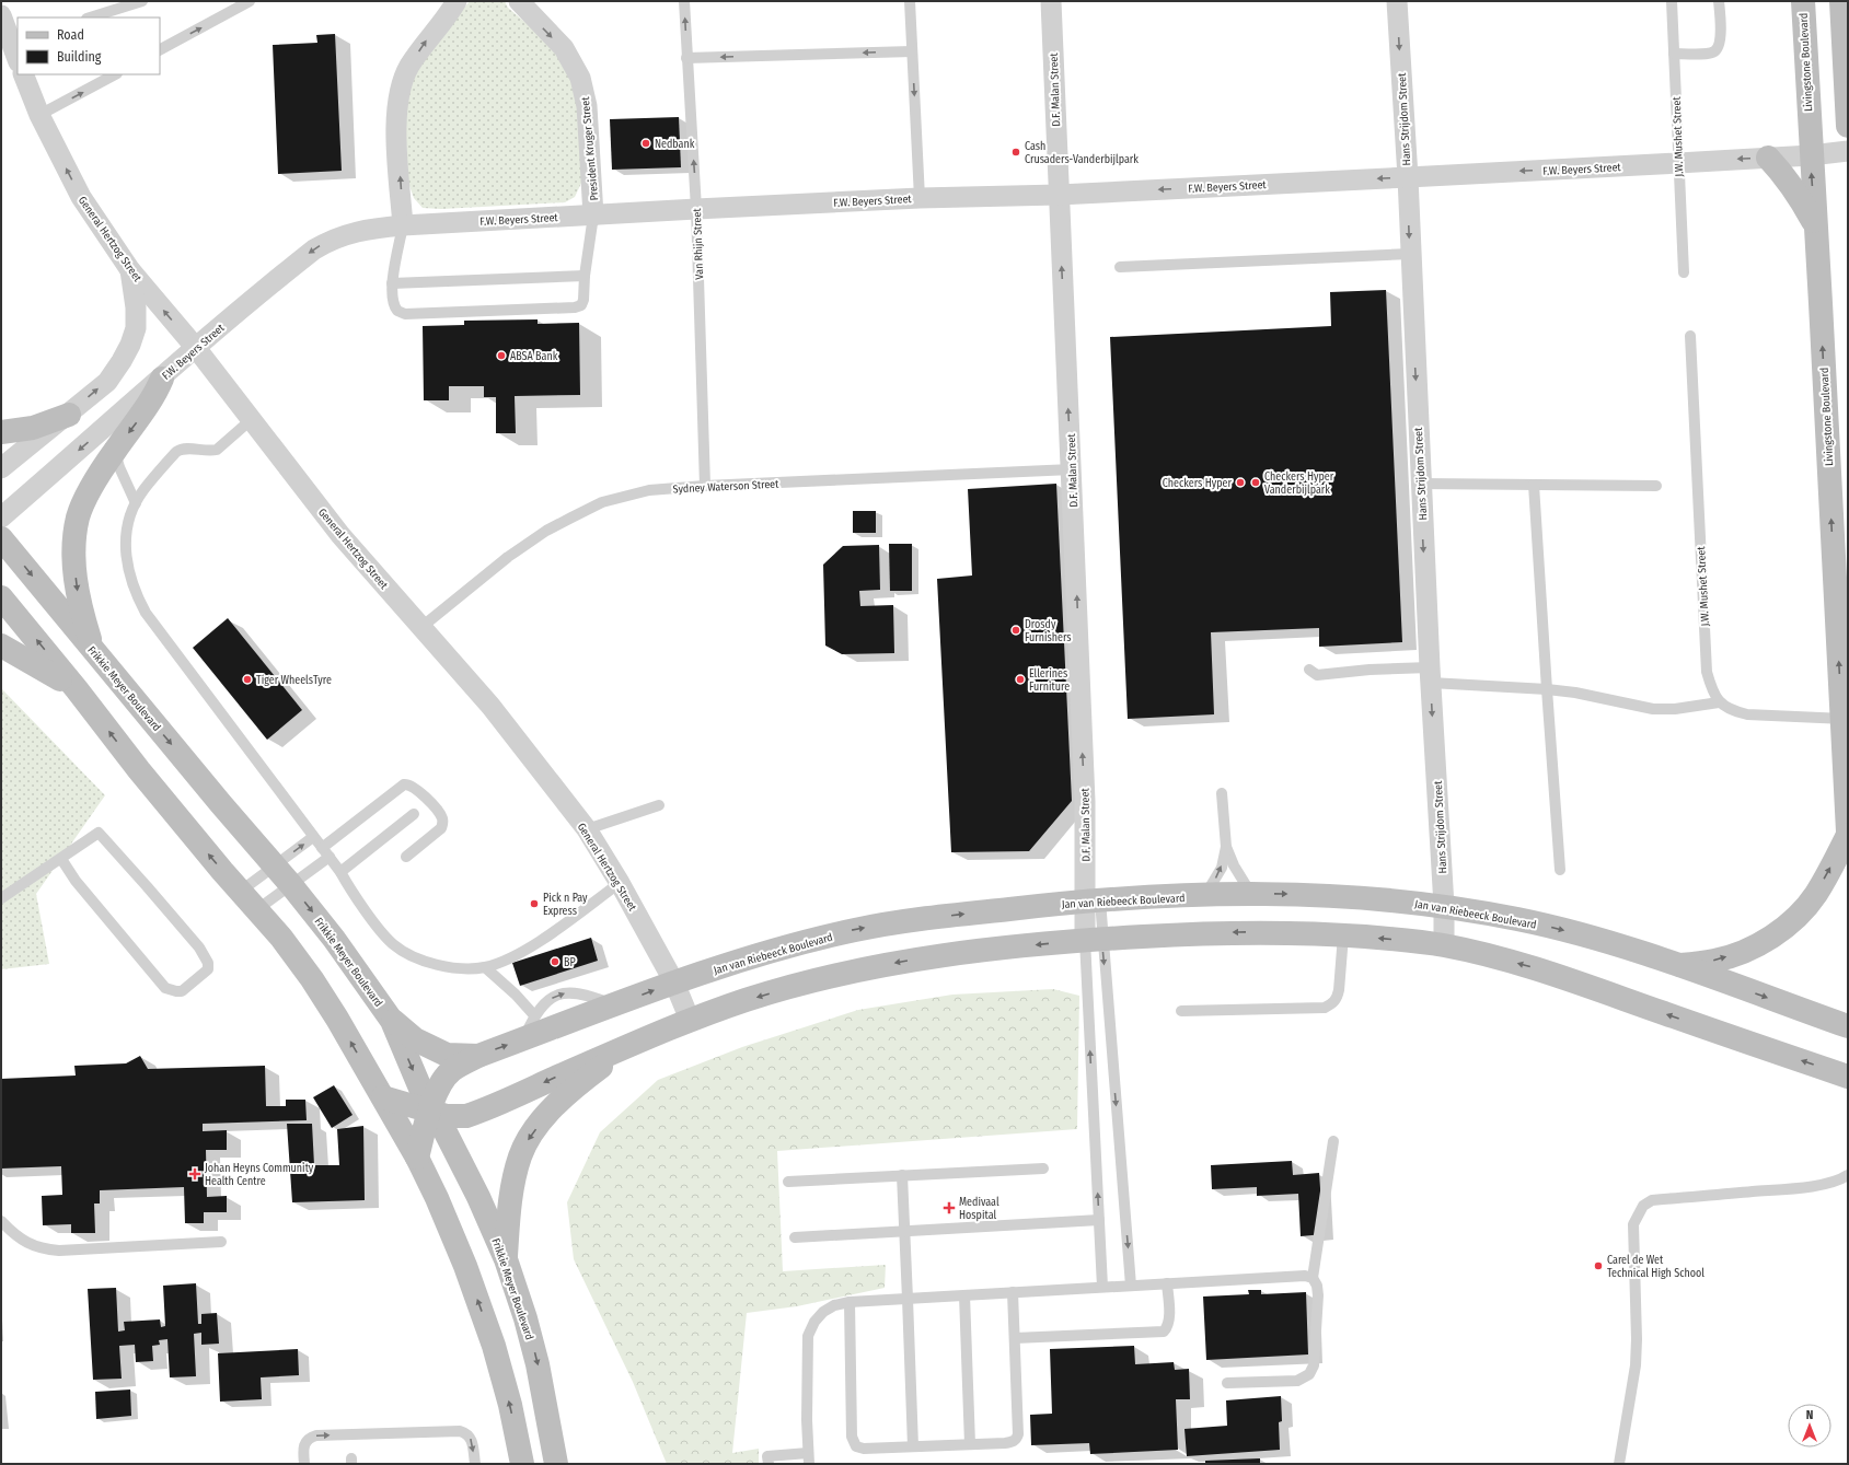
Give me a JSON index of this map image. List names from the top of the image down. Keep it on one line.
{"streets":{"street":["Livingstone Boulevard","D.F. Malan Street","Hans Strijdom Street","President Kruger Street","F.W. Beyers Street","General Hertzog Street","Frikkie Meyer Boulevard","Jan van Riebeeck Boulevard"],"lane":["J.W. Mushet Street","Van Rhijn Street","Sydney Waterson Street"]},"crossings":[["Livingstone Boulevard","F.W. Beyers Street"],["D.F. Malan Street","F.W. Beyers Street"],["D.F. Malan Street","Sydney Waterson Street"],["D.F. Malan Street","Jan van Riebeeck Boulevard"],["Hans Strijdom Street","F.W. Beyers Street"],["Hans Strijdom Street","Jan van Riebeeck Boulevard"],["J.W. Mushet Street","F.W. Beyers Street"],["President Kruger Street","F.W. Beyers Street"],["F.W. Beyers Street","General Hertzog Street"],["F.W. Beyers Street","Van Rhijn Street"],["General Hertzog Street","Sydney Waterson Street"],["General Hertzog Street","Jan van Riebeeck Boulevard"],["Van Rhijn Street","Sydney Waterson Street"],["Frikkie Meyer Boulevard","Jan van Riebeeck Boulevard"]],"one_way":["Livingstone Boulevard","D.F. Malan Street","Hans Strijdom Street","President Kruger Street","F.W. Beyers Street","Van Rhijn Street"],"places":{"other":["Nedbank","Cash Crusaders-Vanderbijlpark","ABSA Bank","Checkers Hyper","Checkers Hyper Vanderbijlpark","Drosdy Furnishers","Tiger WheelsTyre","Ellerines Furniture","Pick n Pay Express","BP","Carel de Wet Technical High School"],"health":["Johan Heyns Community Health Centre","Medivaal Hospital"]},"legend":["Road","Building"],"north":"top"}
